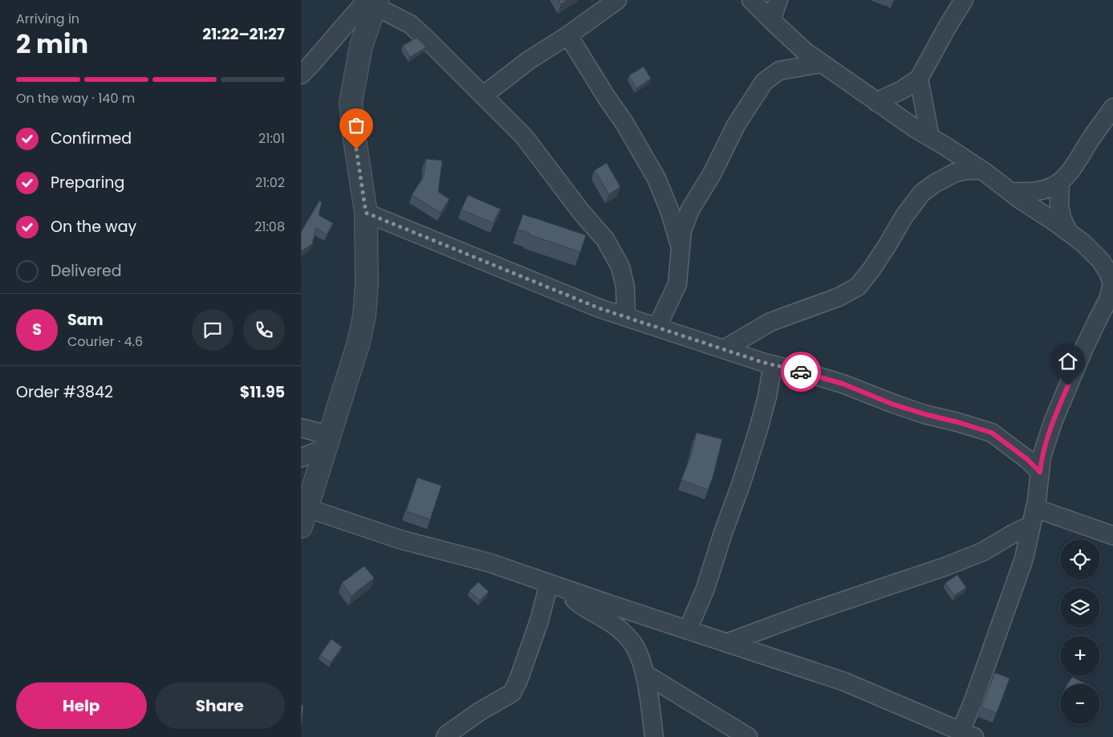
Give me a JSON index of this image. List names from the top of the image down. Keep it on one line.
{"page":{"heading":["2 min","Arriving in","21:22–21:27"],"panel":["Sam","Courier · 4.6","Order #3842","$11.95"],"bar":"On the way · 140 m","list":[["Confirmed","21:01"],["Preparing","21:02"],["On the way","21:08"],"Delivered"],"round":"S","map_buttons":["+","−"],"buttons":["Help","Share"]}}
